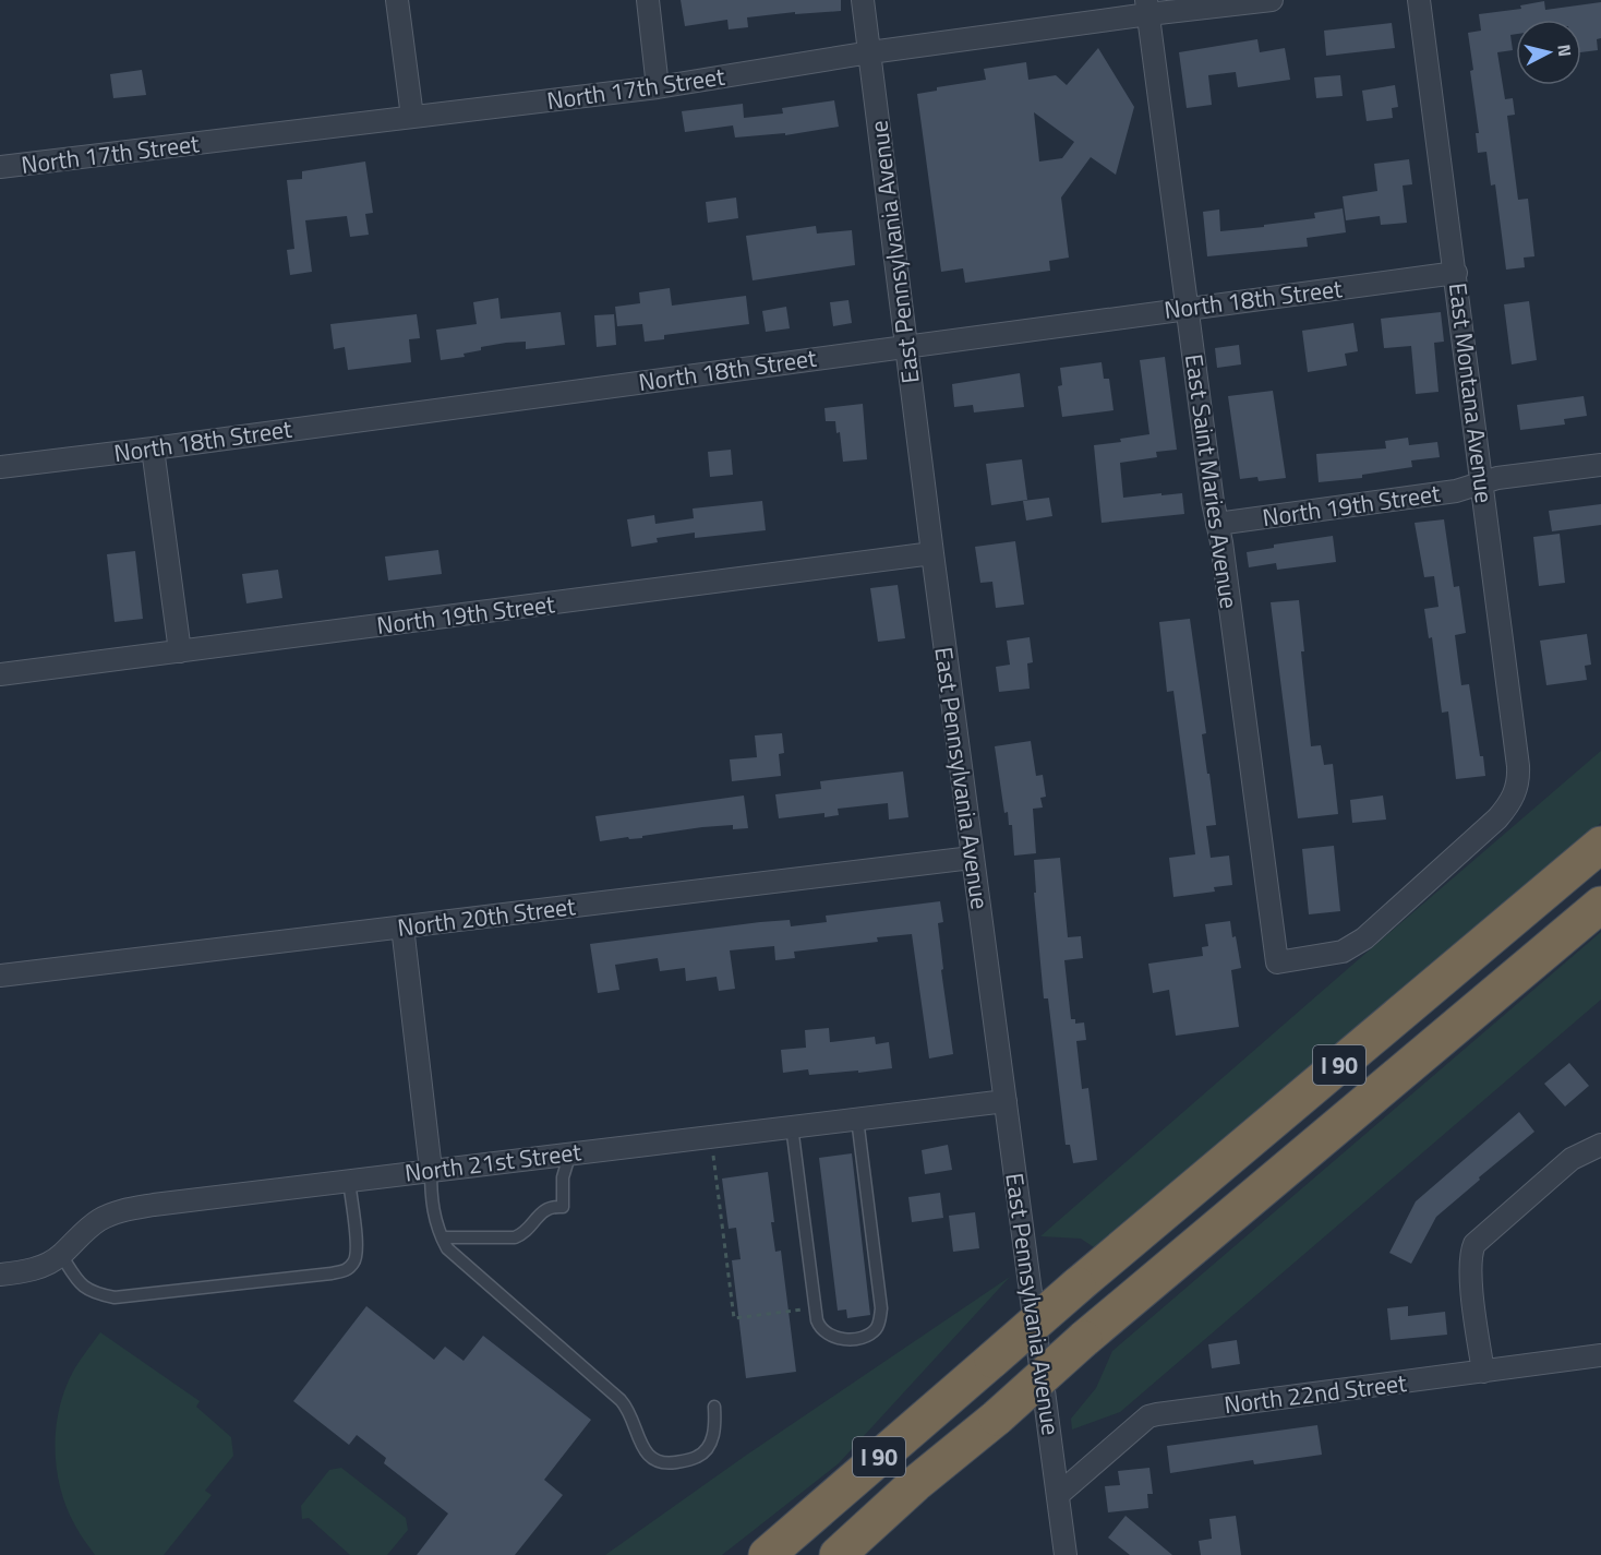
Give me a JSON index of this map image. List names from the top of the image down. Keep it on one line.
{"streets":{"highway":["I 90"],"street":["North 17th Street","East Pennsylvania Avenue","North 18th Street","East Montana Avenue","East Saint Maries Avenue","North 19th Street","North 20th Street","North 21st Street","North 22nd Street"]},"crossings":[["North 17th Street","East Pennsylvania Avenue"],["North 17th Street","East Saint Maries Avenue"],["East Pennsylvania Avenue","North 18th Street"],["East Pennsylvania Avenue","North 19th Street"],["East Pennsylvania Avenue","North 20th Street"],["East Pennsylvania Avenue","North 21st Street"],["East Pennsylvania Avenue","North 22nd Street"],["North 18th Street","East Montana Avenue"],["North 18th Street","East Saint Maries Avenue"],["East Montana Avenue","East Saint Maries Avenue"],["East Montana Avenue","North 19th Street"],["East Saint Maries Avenue","North 19th Street"]],"north":"right"}
